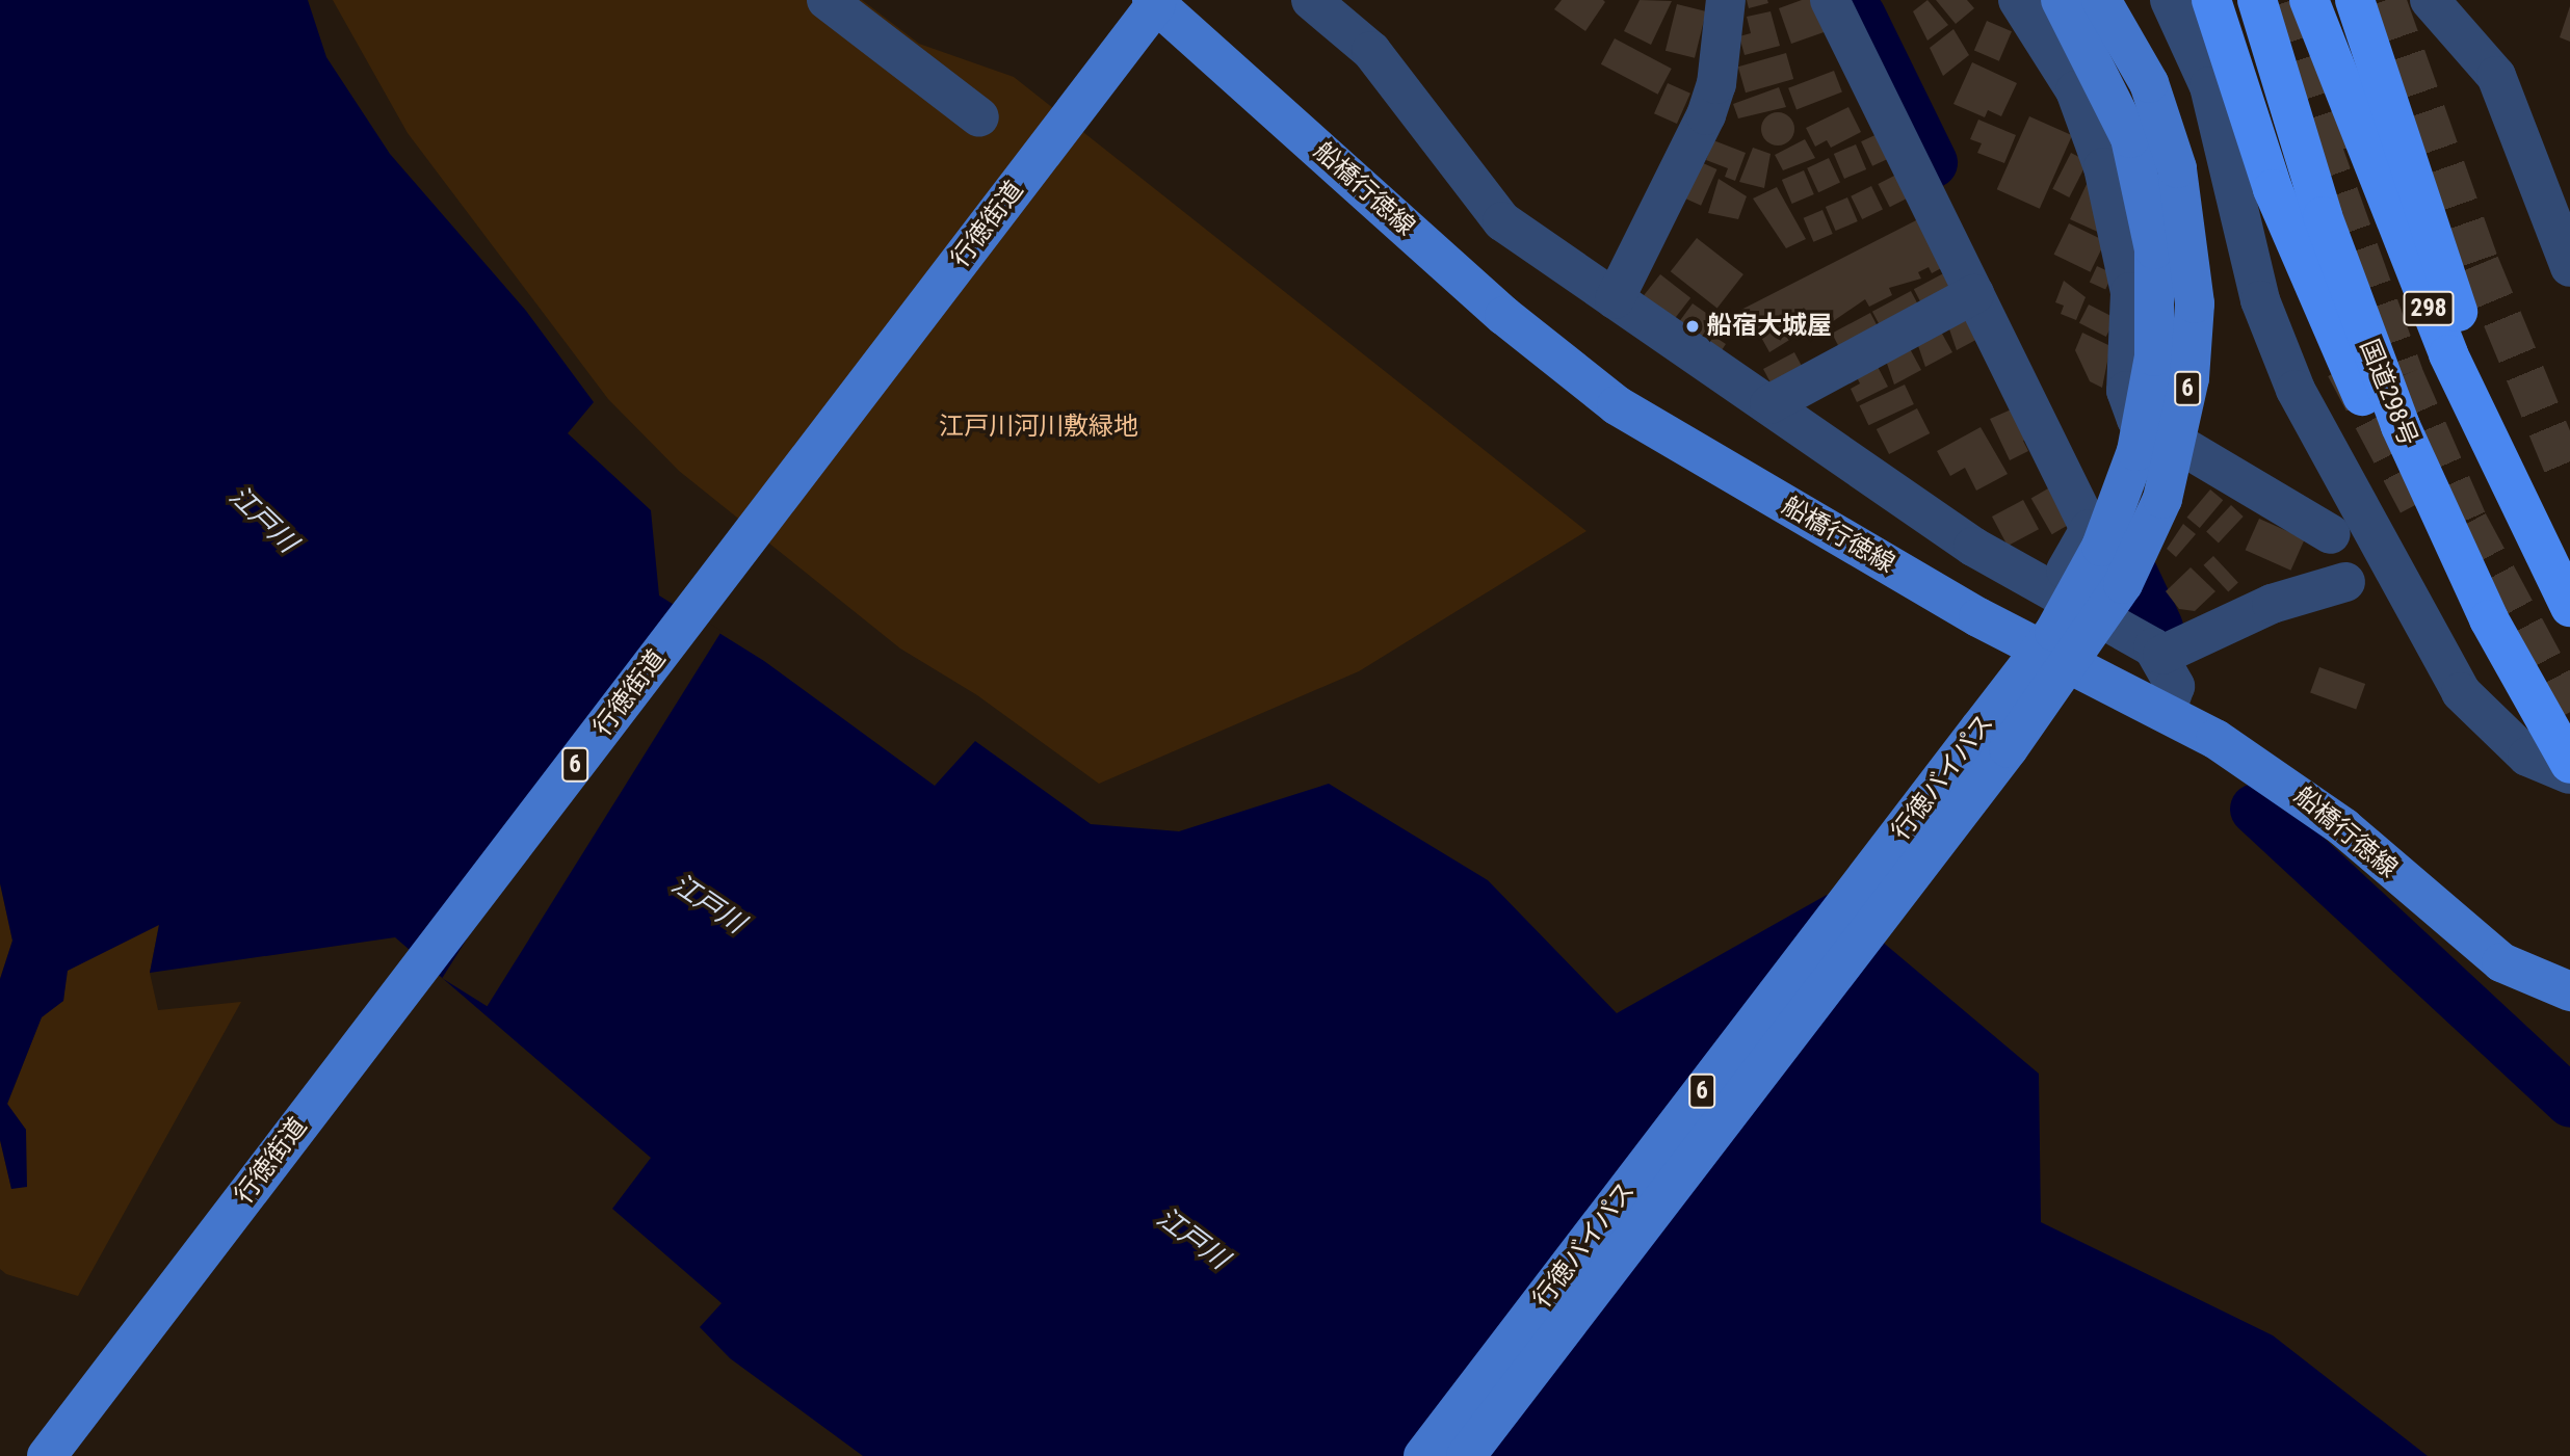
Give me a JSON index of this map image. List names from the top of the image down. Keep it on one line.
{"streets":{"highway":["298","国道298号"],"main road":["船橋行徳線","行徳街道","6","行徳バイパス"]},"crossings":[["船橋行徳線","行徳街道"],["298","国道298号"]],"water":["江戸川"],"parks":["江戸川河川敷緑地"],"places":["船宿大城屋"]}
